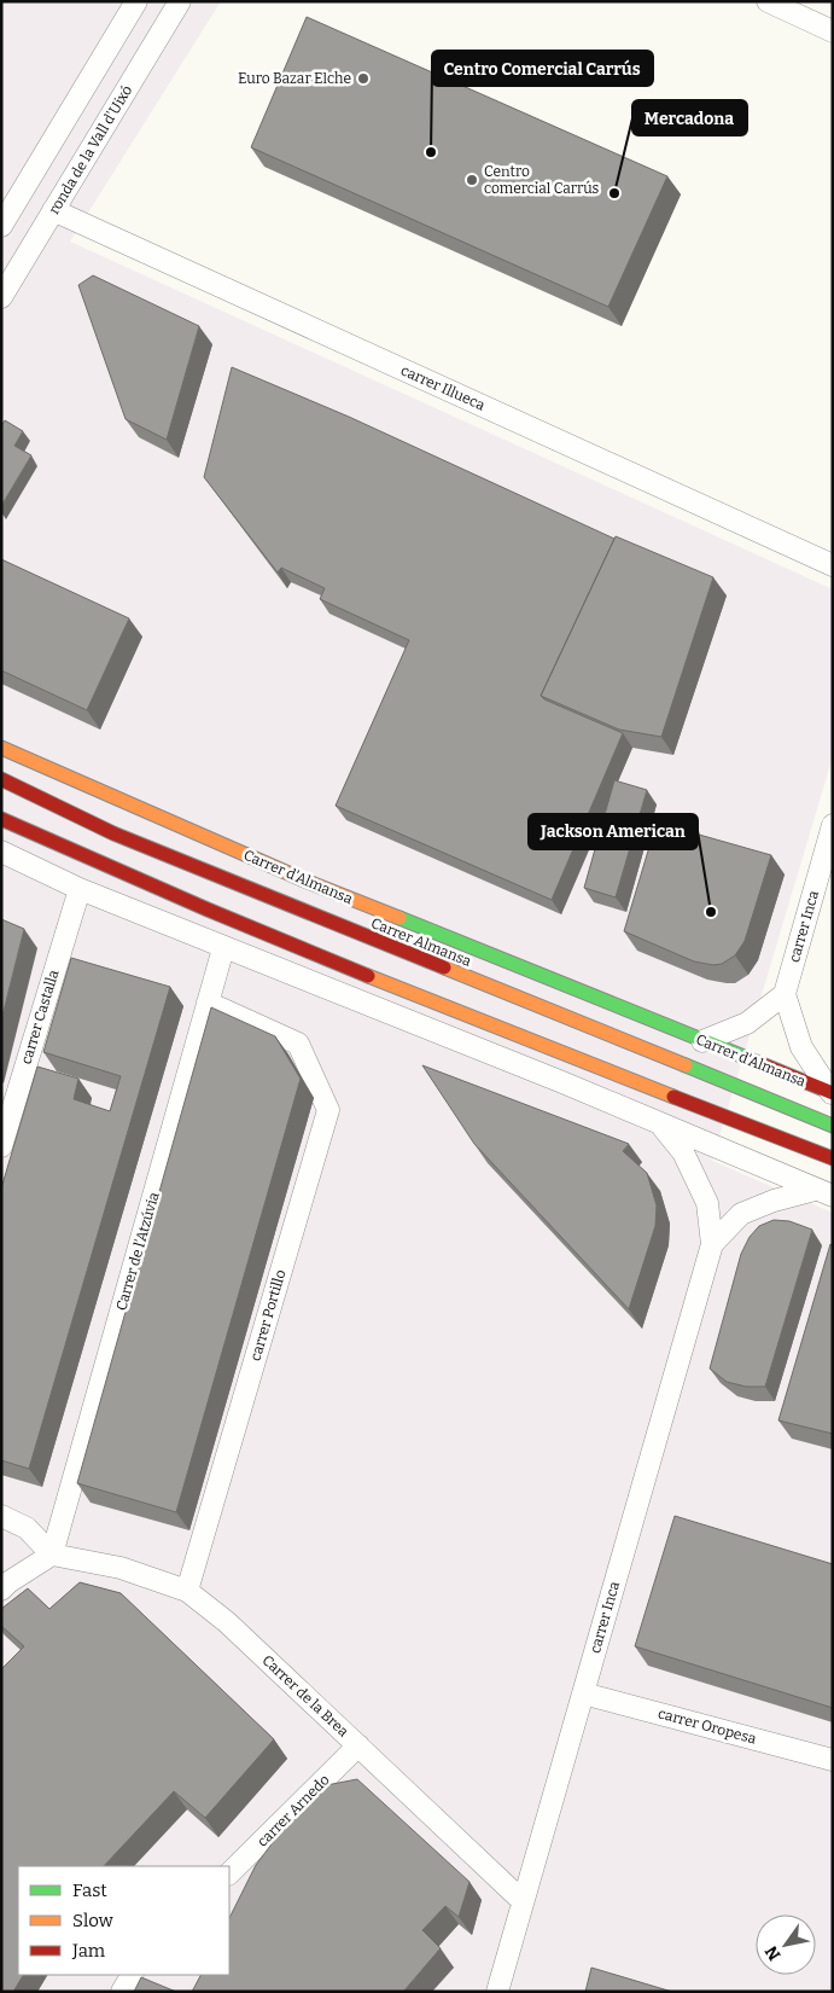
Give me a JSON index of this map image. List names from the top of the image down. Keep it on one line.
{"streets":{"main road":["Carrer d'Almansa","Carrer Almansa"],"street":["ronda de la Vall d'Uixó","carrer Illueca","carrer Inca","carrer Castalla","Carrer de l'Atzúvia","carrer Portillo","Carrer de la Brea","carrer Oropesa","carrer Arnedo"]},"crossings":[["ronda de la Vall d'Uixó","carrer Illueca"],["carrer Inca","Carrer de la Brea"],["carrer Inca","carrer Oropesa"],["Carrer de l'Atzúvia","carrer Portillo"],["Carrer de l'Atzúvia","Carrer de la Brea"],["carrer Portillo","Carrer de la Brea"],["Carrer de la Brea","carrer Arnedo"]],"places":["Euro Bazar Elche","Centro Comercial Carrús","Centro comercial Carrús","Mercadona","Jackson American"],"legend":["Fast","Slow","Jam"],"north":"bottom left"}
